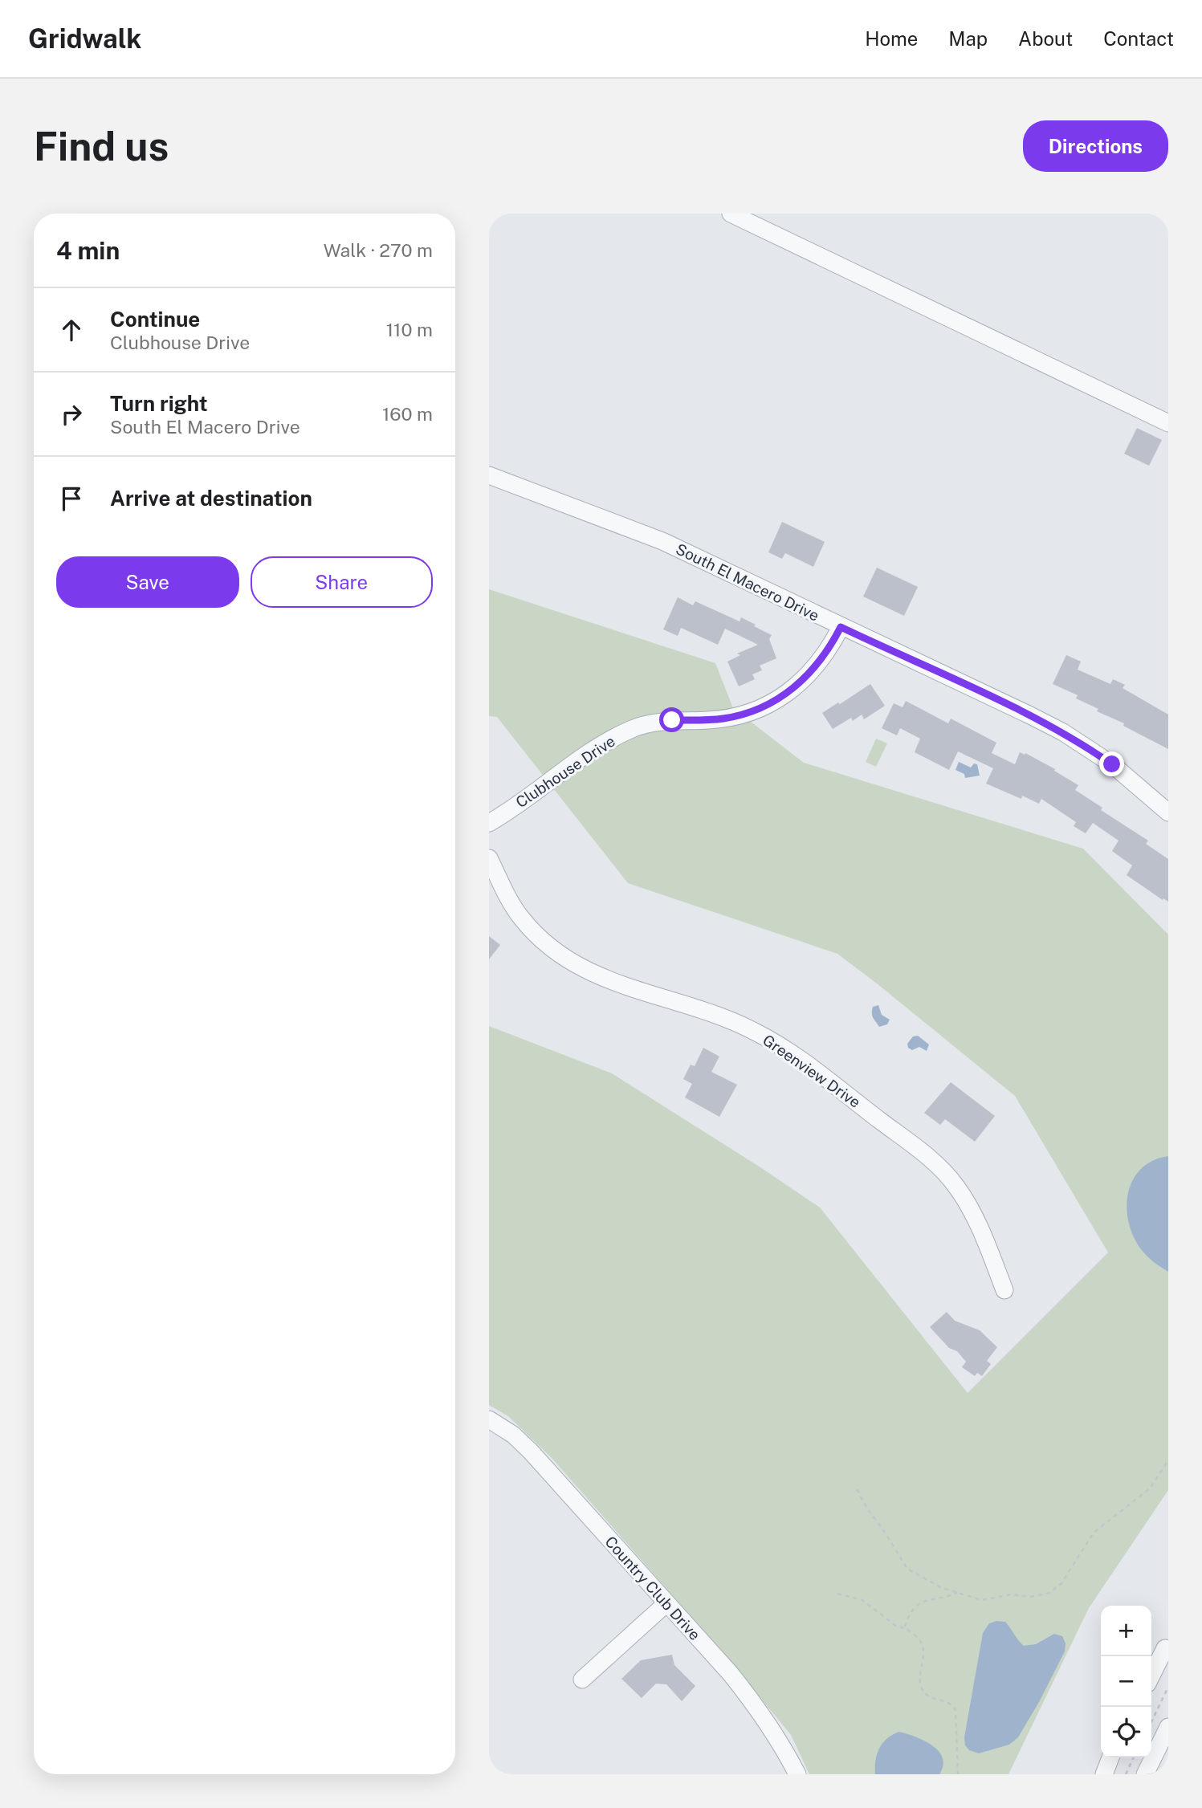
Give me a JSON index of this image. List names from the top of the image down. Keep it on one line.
{"streets":{"street":["South El Macero Drive","Clubhouse Drive","Greenview Drive","Country Club Drive"]},"crossings":[["South El Macero Drive","Clubhouse Drive"]],"page":{"header":"Gridwalk","nav":["Home","Map","About","Contact"],"buttons":["Directions",["Save","Share"]],"title":"Find us","heading":["4 min","Walk · 270 m"],"list":[["Continue","Clubhouse Drive","110 m"],["Turn right","South El Macero Drive","160 m"],"Arrive at destination"],"map_buttons":["+","−"]}}
